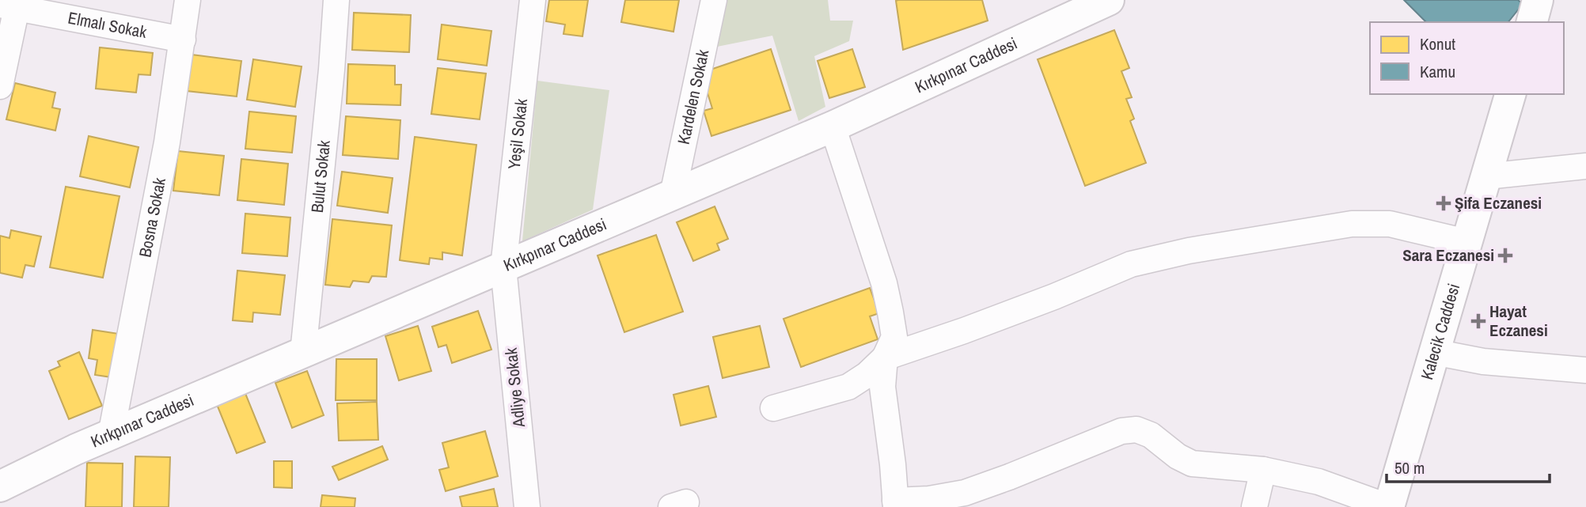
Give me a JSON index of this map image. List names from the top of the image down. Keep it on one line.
{"streets":{"street":["Elmalı Sokak","Kırkpınar Caddesi","Kardelen Sokak","Yeşil Sokak","Bulut Sokak","Bosna Sokak","Kalecik Caddesi","Adliye Sokak"]},"crossings":[["Elmalı Sokak","Bosna Sokak"],["Kırkpınar Caddesi","Kardelen Sokak"],["Kırkpınar Caddesi","Yeşil Sokak"],["Kırkpınar Caddesi","Bulut Sokak"],["Kırkpınar Caddesi","Bosna Sokak"],["Kırkpınar Caddesi","Adliye Sokak"],["Yeşil Sokak","Adliye Sokak"]],"places":{"health":["Şifa Eczanesi","Sara Eczanesi","Hayat Eczanesi"]},"legend":["Konut","Kamu"],"scale_bar":"50 m"}
